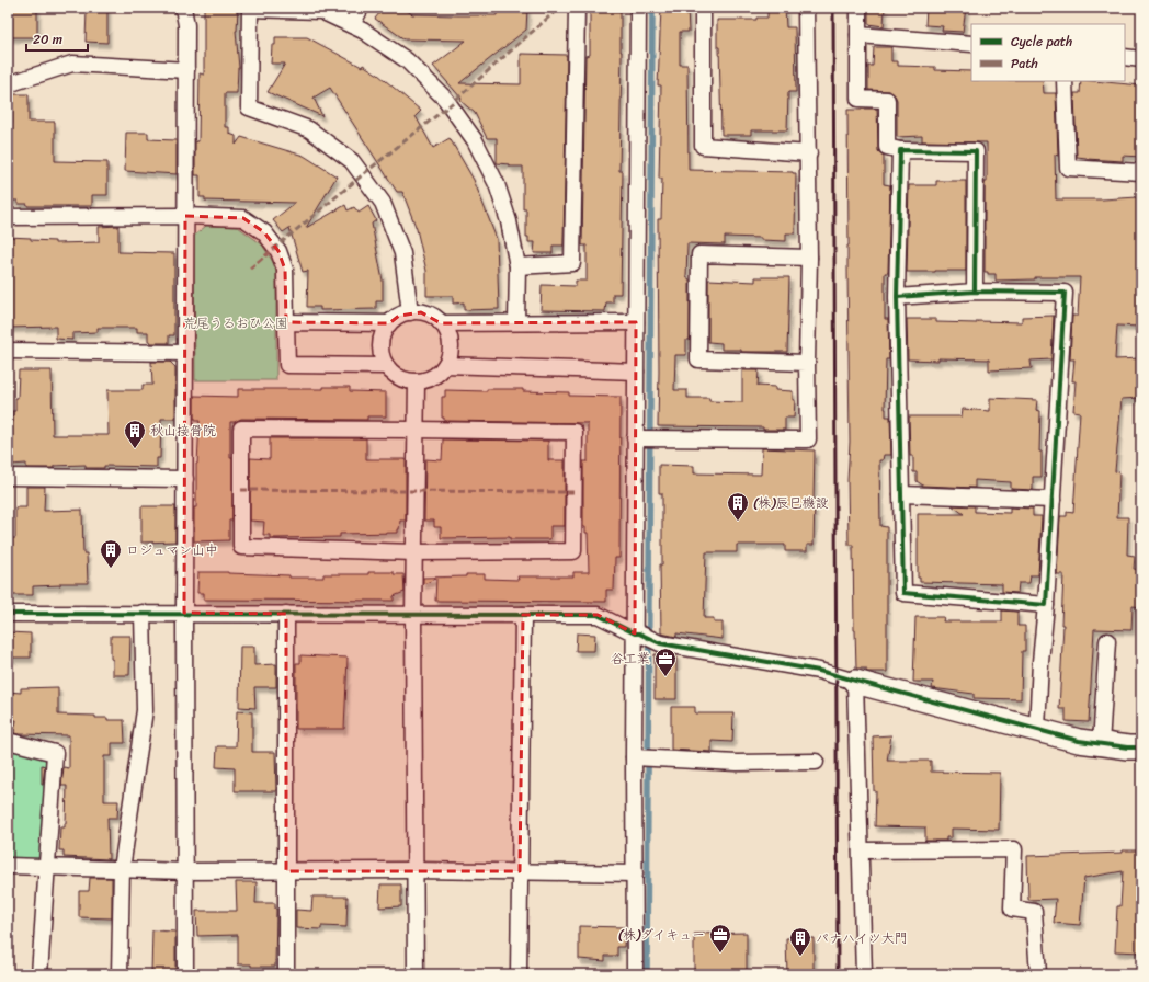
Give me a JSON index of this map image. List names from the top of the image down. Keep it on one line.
{"parks":["荒尾うるおひ公園"],"places":{"building":["秋山接骨院","(株)辰巳機設","ロジュマン山中","パナハイツ大門"],"office":["谷工業","(株)ダイキュー"]},"legend":["Cycle path","Path"],"scale_bar":"20 m"}
